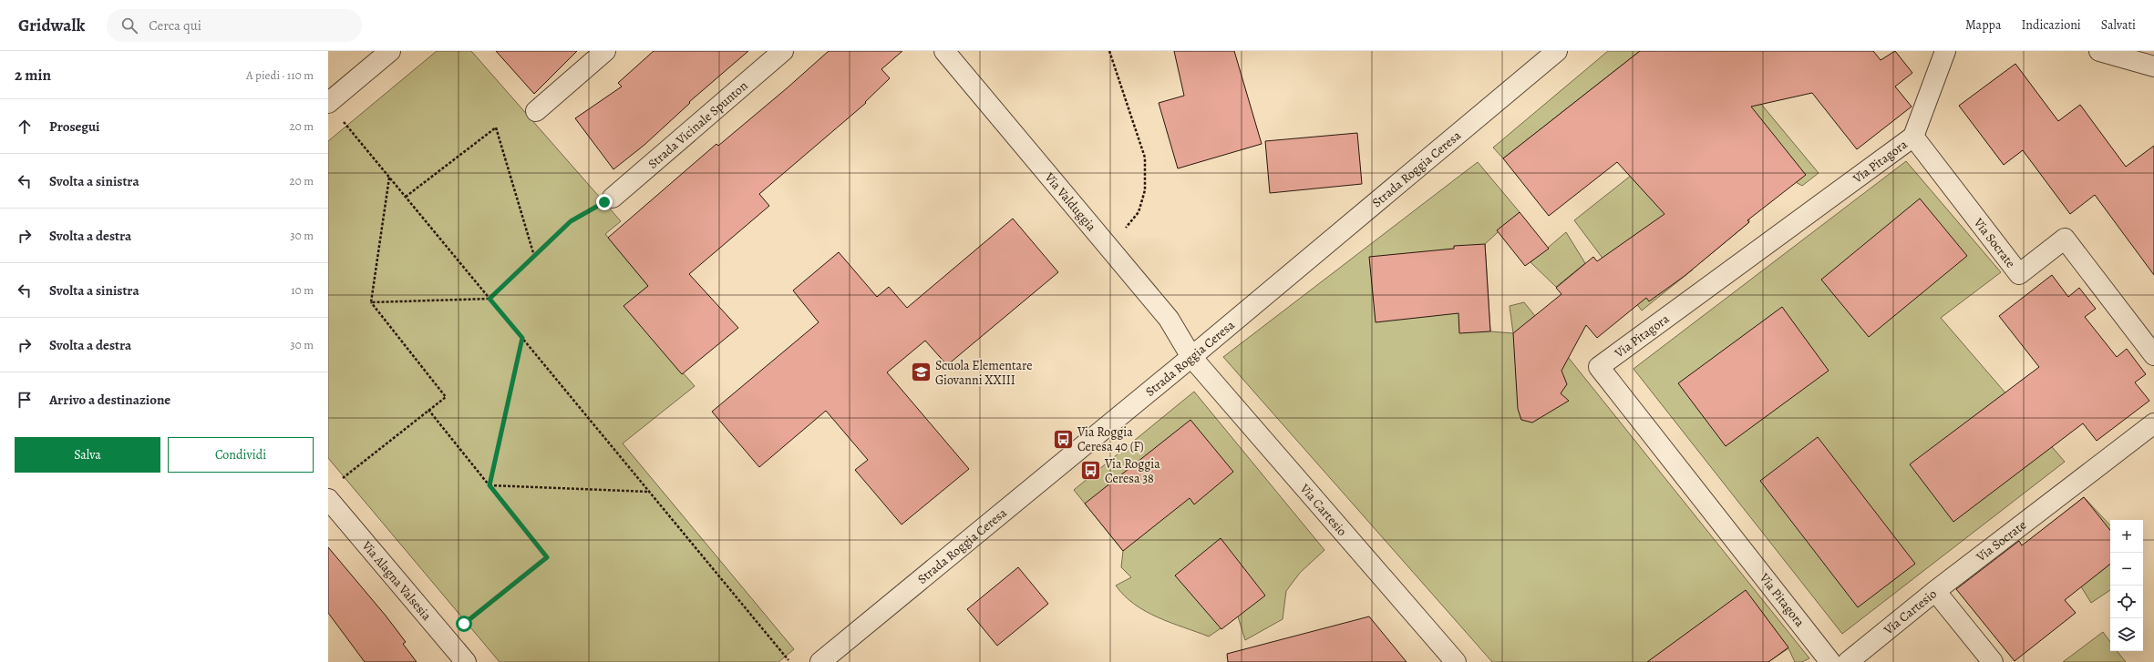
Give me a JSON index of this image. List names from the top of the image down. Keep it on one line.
{"streets":{"street":["Strada Vicinale Spunton","Via Pitagora","Strada Roggia Ceresa","Via Valduggia","Via Socrate","Via Cartesio","Via Alagna Valsesia"]},"crossings":[["Via Pitagora","Via Socrate"],["Strada Roggia Ceresa","Via Valduggia"],["Strada Roggia Ceresa","Via Cartesio"],["Via Valduggia","Via Cartesio"],["Via Socrate","Via Cartesio"]],"places":{"school or university":["Scuola Elementare Giovanni XXIII"],"bus stop":["Via Roggia Ceresa 40 (F)","Via Roggia Ceresa 38"]},"page":{"header":"Gridwalk","search":"Cerca qui","nav":["Mappa","Indicazioni","Salvati"],"heading":["2 min","A piedi · 110 m"],"list":[["Prosegui","20 m"],["Svolta a sinistra","20 m"],["Svolta a destra","30 m"],["Svolta a sinistra","10 m"],["Svolta a destra","30 m"],"Arrivo a destinazione"],"buttons":["Salva","Condividi"],"map_buttons":["+","−"]}}
